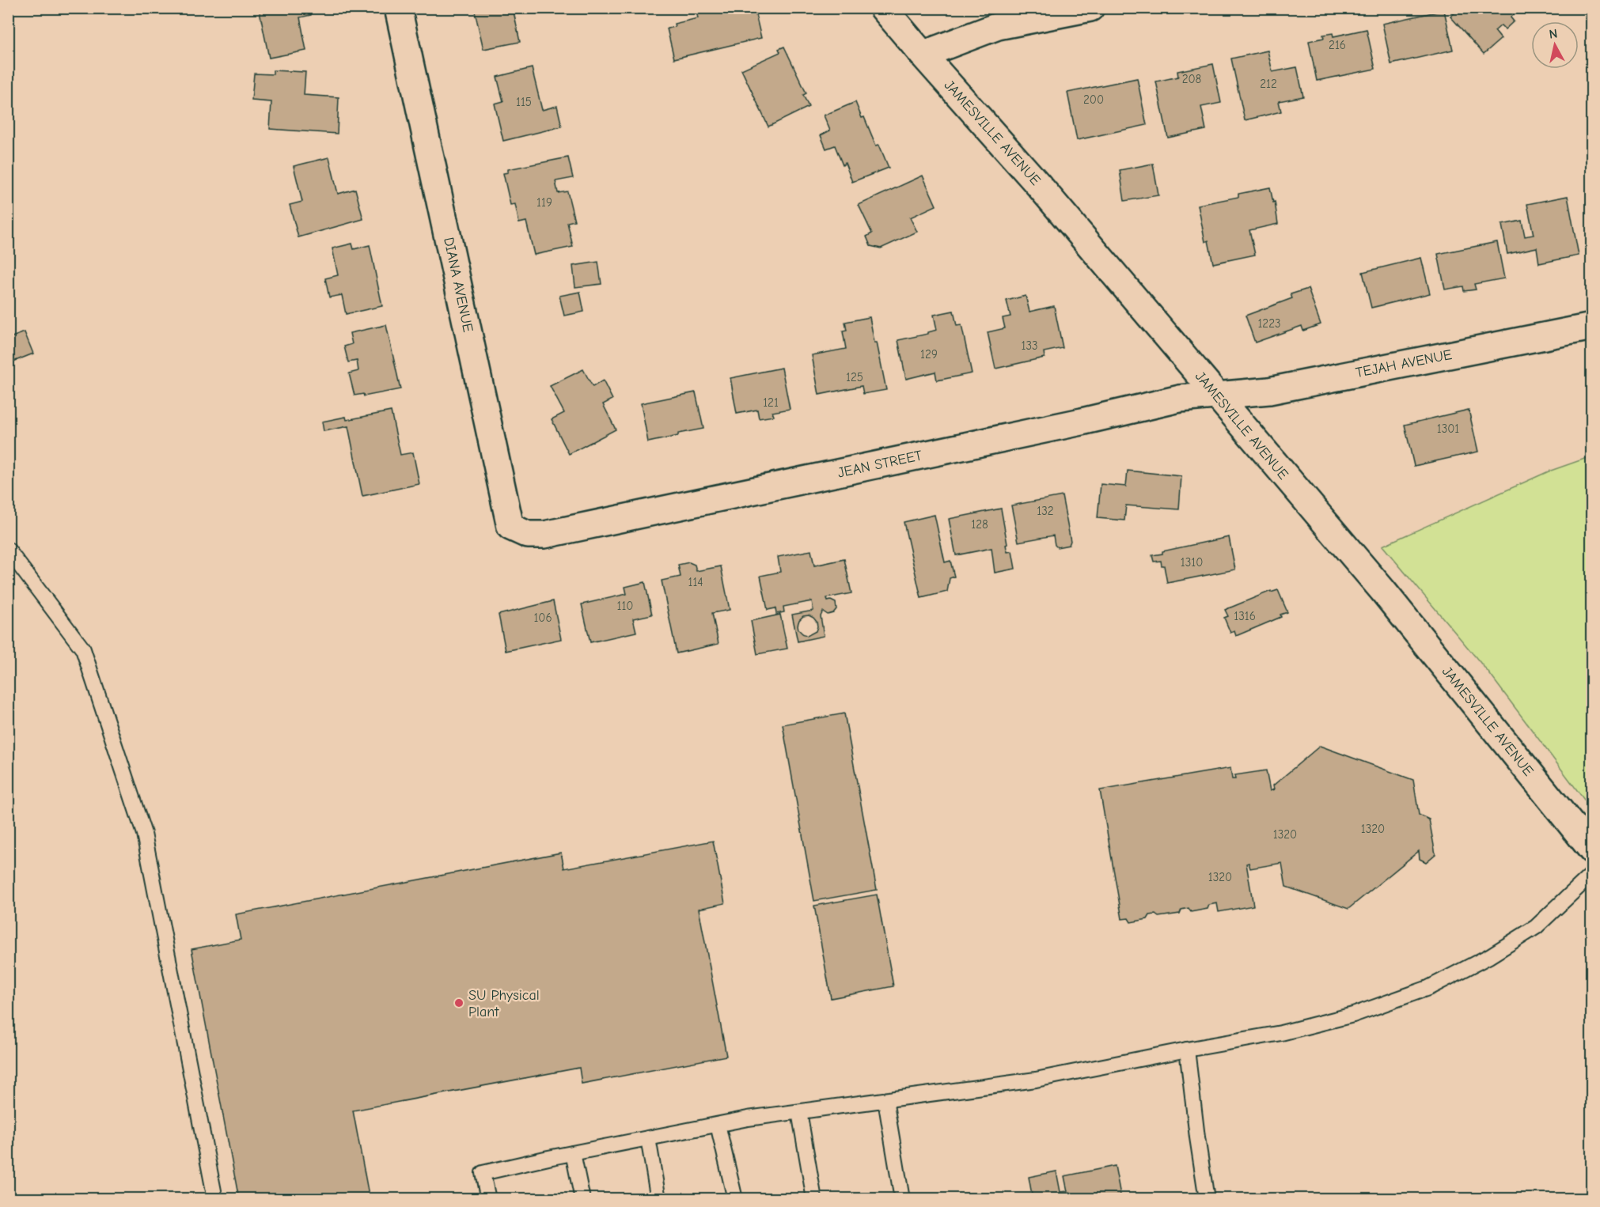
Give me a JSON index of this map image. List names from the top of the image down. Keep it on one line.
{"streets":{"street":["JAMESVILLE AVENUE","DIANA AVENUE","TEJAH AVENUE","JEAN STREET"]},"crossings":[["JAMESVILLE AVENUE","TEJAH AVENUE"],["JAMESVILLE AVENUE","JEAN STREET"],["DIANA AVENUE","JEAN STREET"],["TEJAH AVENUE","JEAN STREET"]],"places":["SU Physical Plant"],"house_numbers":["216","208","212","200","115","119","1223","133","129","125","121","1301","132","128","1310","114","110","1316","106","1320","1320","1320"],"north":"top"}
